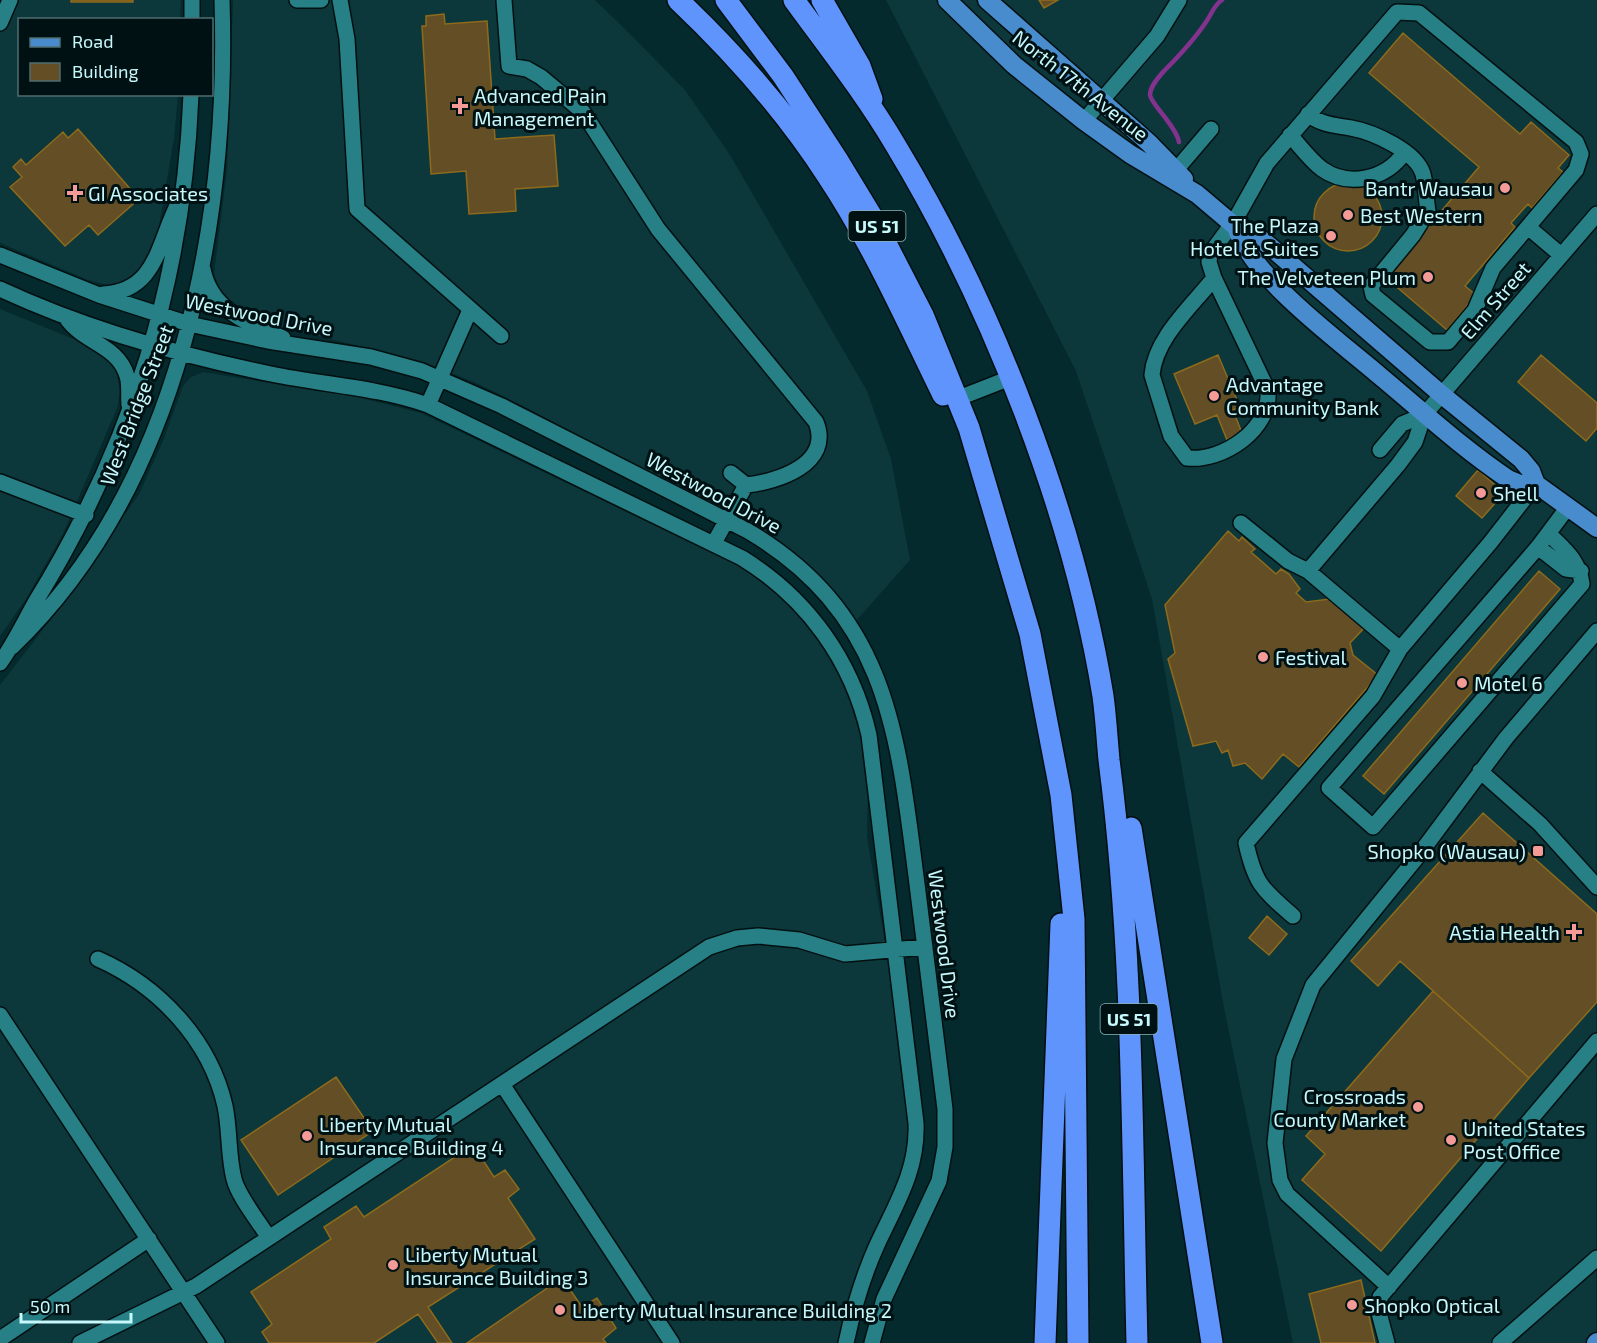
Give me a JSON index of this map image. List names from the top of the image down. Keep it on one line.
{"streets":{"highway":["US 51"],"main road":["North 17th Avenue"],"street":["Elm Street","Westwood Drive","West Bridge Street"]},"crossings":[["North 17th Avenue","Elm Street"],["Westwood Drive","West Bridge Street"]],"places":{"health":["Advanced Pain Management","GI Associates","Astia Health"],"other":["Bantr Wausau","Best Western","The Plaza Hotel & Suites","The Velveteen Plum","Advantage Community Bank","Shell","Festival","Motel 6","Crossroads County Market","Liberty Mutual Insurance Building 4","United States Post Office","Liberty Mutual Insurance Building 3","Shopko Optical","Liberty Mutual Insurance Building 2"],"transit":["Shopko (Wausau)"]},"legend":["Road","Building"],"scale_bar":"50 m"}
